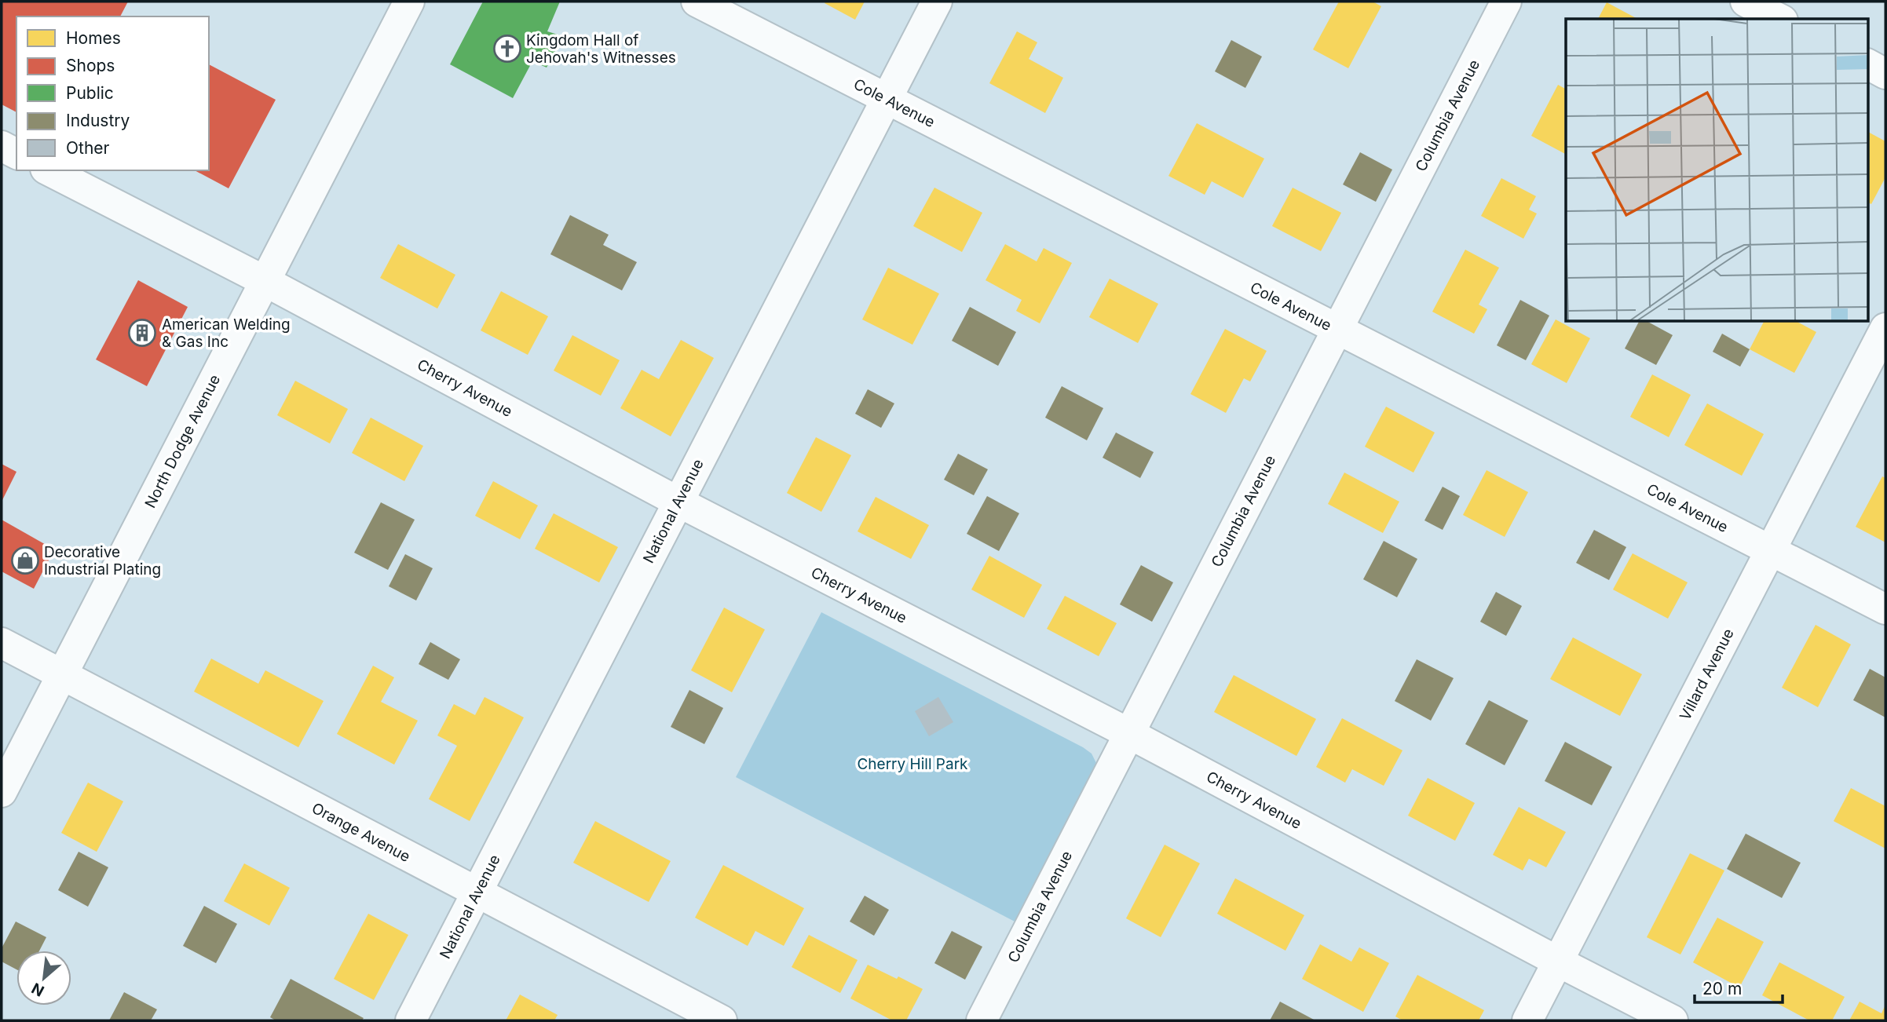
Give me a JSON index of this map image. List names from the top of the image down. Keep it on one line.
{"streets":{"street":["Cole Avenue","Columbia Avenue","Cherry Avenue","North Dodge Avenue","National Avenue","Villard Avenue","Orange Avenue"]},"crossings":[["Cole Avenue","Columbia Avenue"],["Cole Avenue","National Avenue"],["Cole Avenue","Villard Avenue"],["Columbia Avenue","Cherry Avenue"],["Cherry Avenue","North Dodge Avenue"],["Cherry Avenue","National Avenue"],["Cherry Avenue","Villard Avenue"],["North Dodge Avenue","Orange Avenue"],["National Avenue","Orange Avenue"]],"parks":["Cherry Hill Park"],"places":{"church":["Kingdom Hall of Jehovah's Witnesses"],"building":["American Welding & Gas Inc"],"shop":["Decorative Industrial Plating"]},"legend":["Homes","Shops","Public","Industry","Other"],"scale_bar":"20 m","north":"bottom left"}
